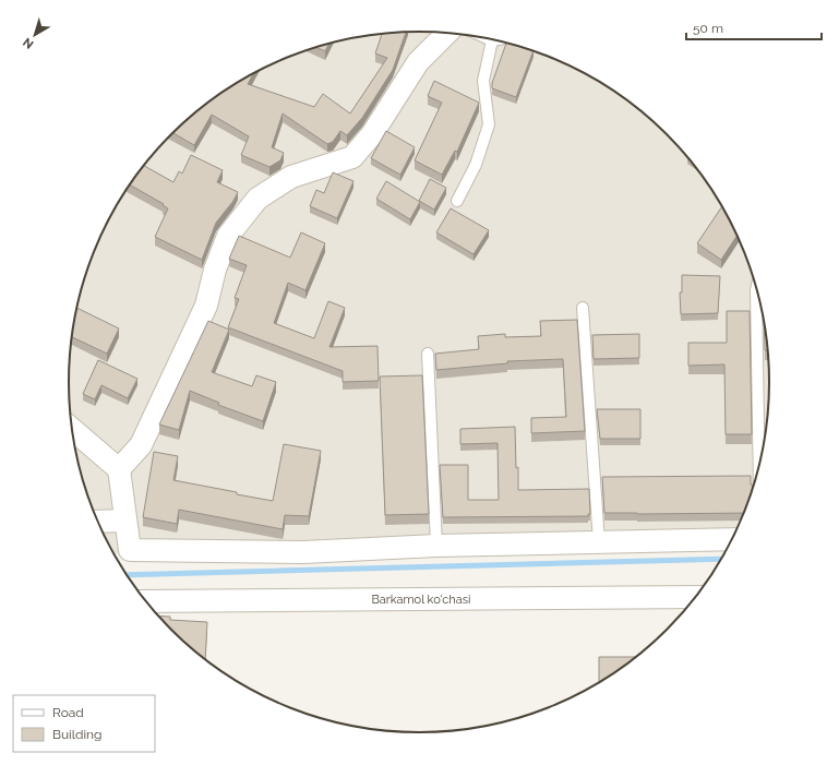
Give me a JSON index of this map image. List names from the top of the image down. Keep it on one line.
{"streets":{"street":["Barkamol ko'chasi"]},"legend":["Road","Building"],"scale_bar":"50 m","north":"bottom left"}
